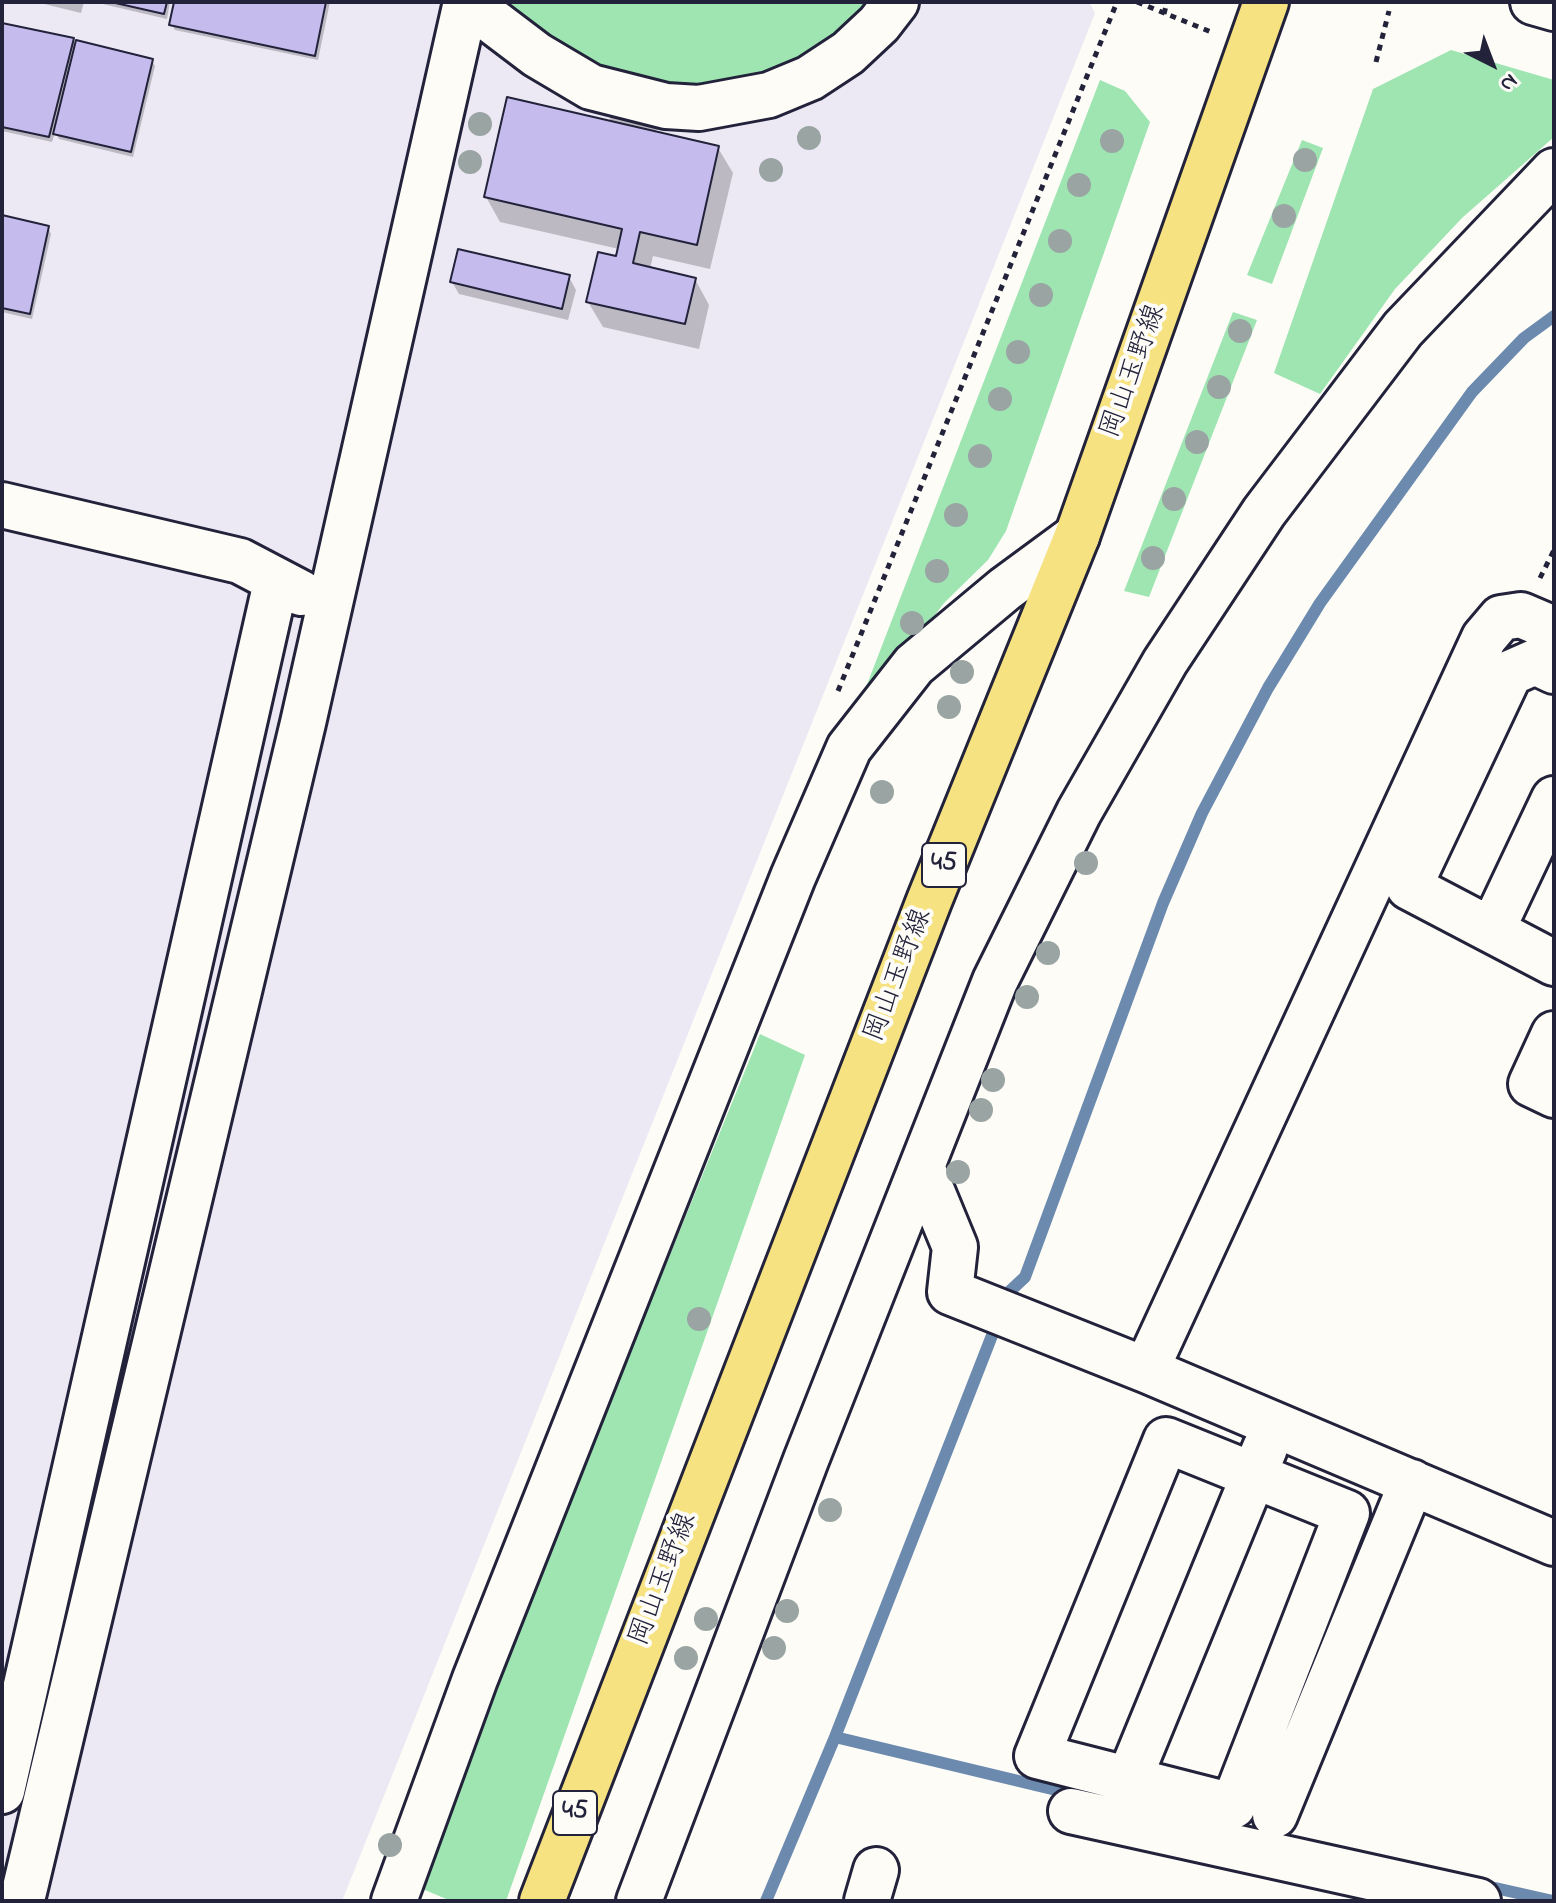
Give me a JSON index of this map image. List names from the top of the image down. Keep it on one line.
{"streets":{"main road":["岡山玉野線","45"]},"north":"bottom right"}
